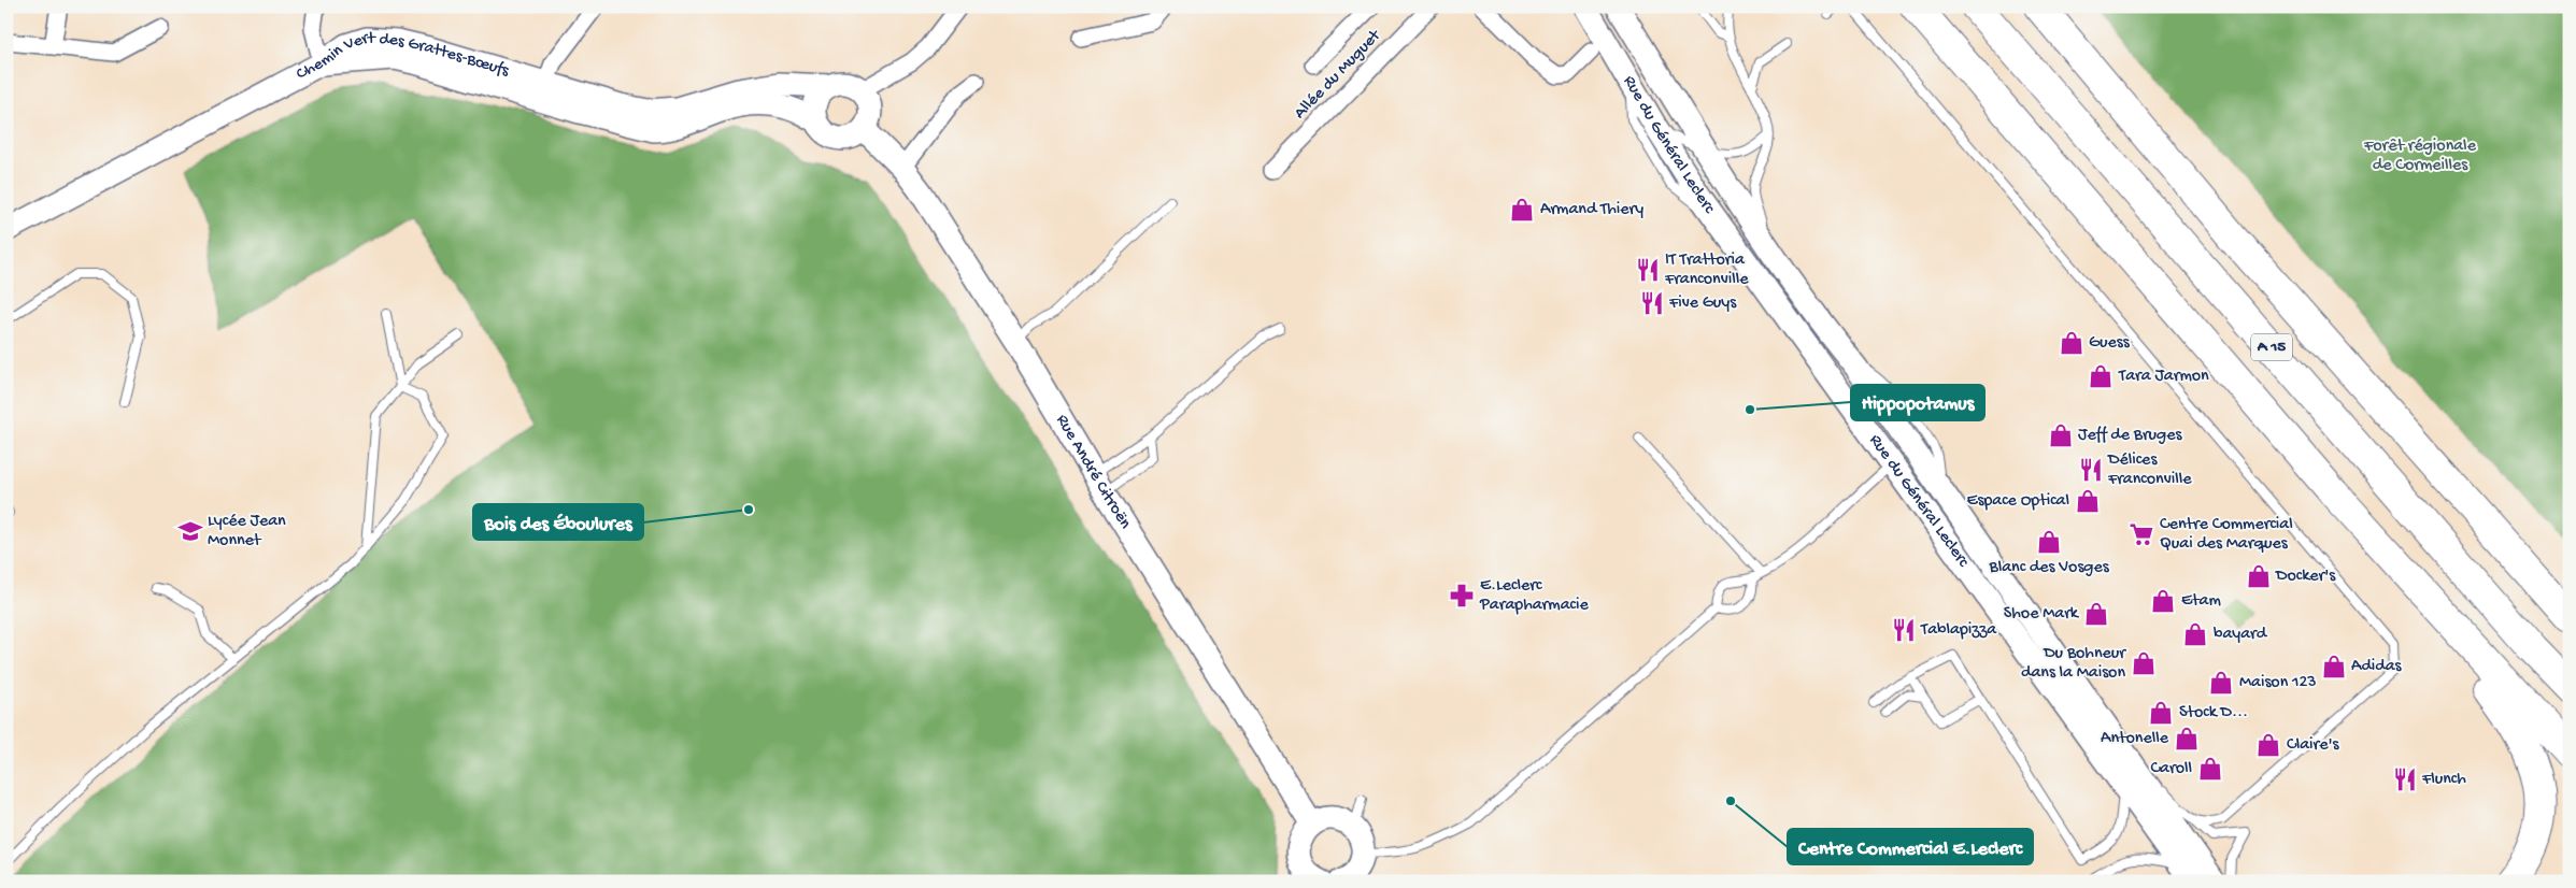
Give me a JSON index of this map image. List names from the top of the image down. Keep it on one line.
{"streets":{"highway":["A 15"],"main road":["Chemin Vert des Grattes-Bœufs","Rue du Général Leclerc","Rue André Citroën"],"street":["Allée du Muguet"]},"crossings":[["Chemin Vert des Grattes-Bœufs","Rue André Citroën"]],"parks":["Forêt régionale de Cormeilles"],"places":{"shop":["Armand Thiery","Guess","Tara Jarmon","Jeff de Bruges","Espace Optical","Blanc des Vosges","Docker's","Etam","Shoe Mark","bayard","Du Bohneur dans la Maison","Adidas","Maison 123","Stock D...","Antonelle","Claire's","Caroll"],"restaurant":["IT Trattoria Franconville","Five Guys","Délices Franconville","Tablapizza","Flunch"],"other":["Hippopotamus","Bois des Éboulures","Centre Commercial E.Leclerc"],"school or university":["Lycée Jean Monnet"],"supermarket":["Centre Commercial Quai des Marques"],"pharmacy":["E.Leclerc Parapharmacie"]}}
